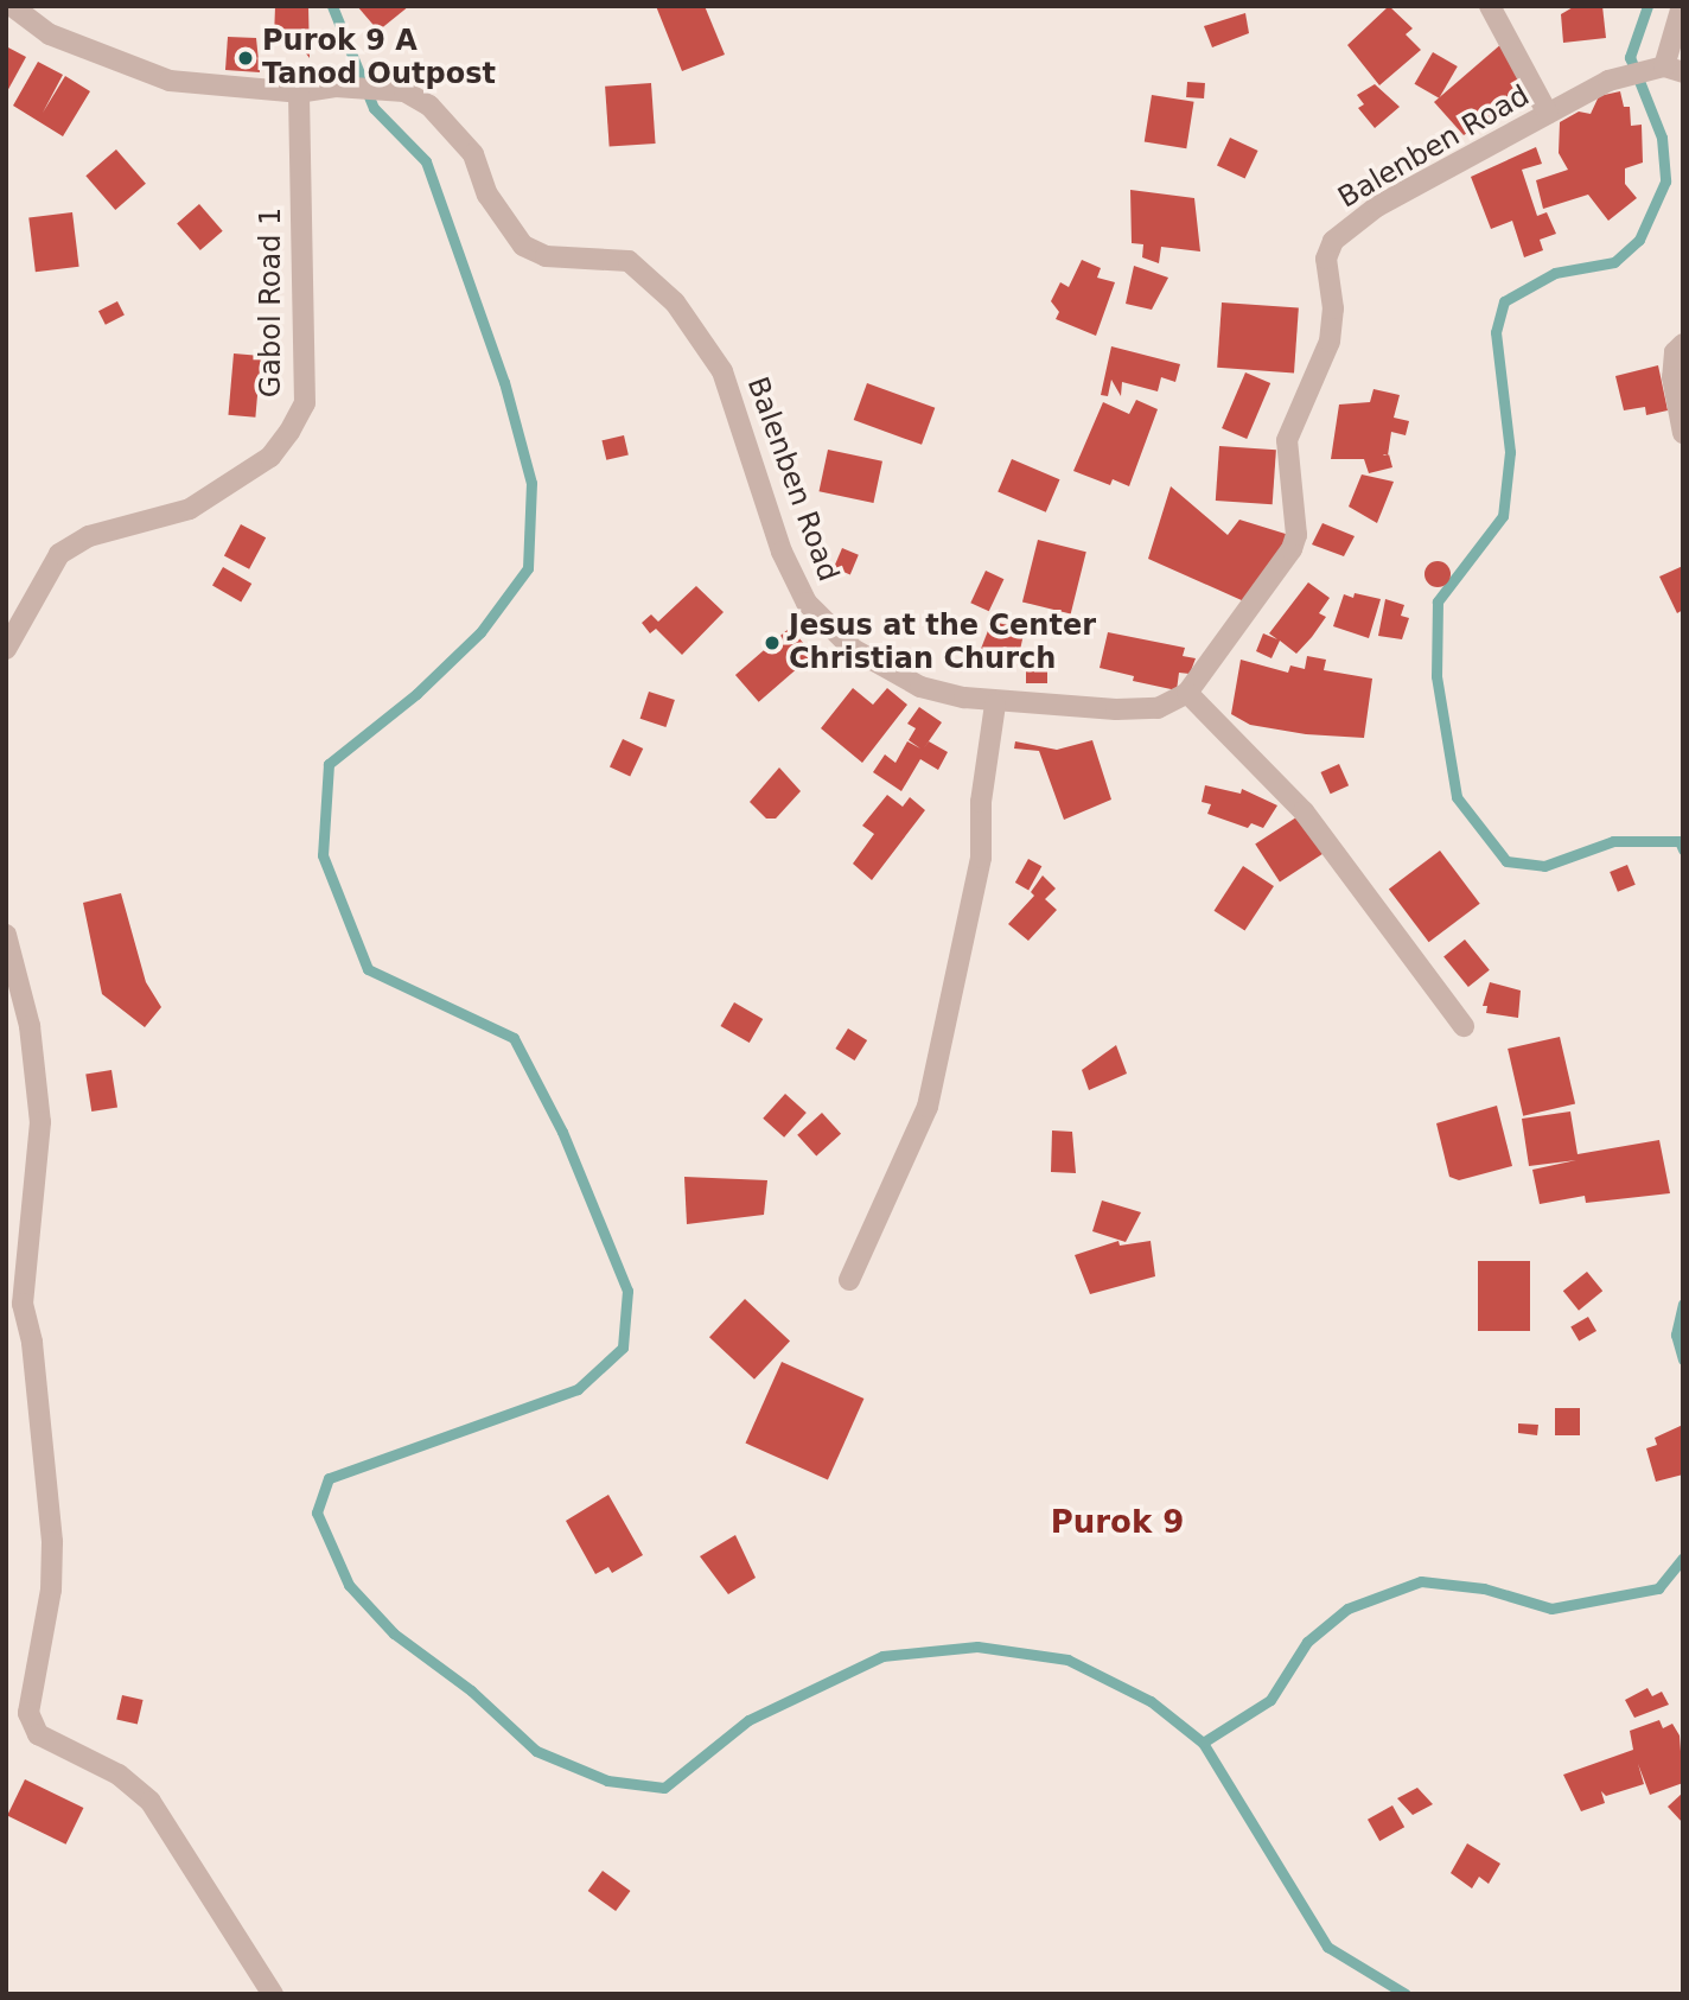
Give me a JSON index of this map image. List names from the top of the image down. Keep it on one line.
{"streets":{"street":["Balenben Road","Gabol Road 1"]},"crossings":[["Balenben Road","Gabol Road 1"]],"districts":["Purok 9"],"places":["Purok 9 A Tanod Outpost","Jesus at the Center Christian Church"]}
